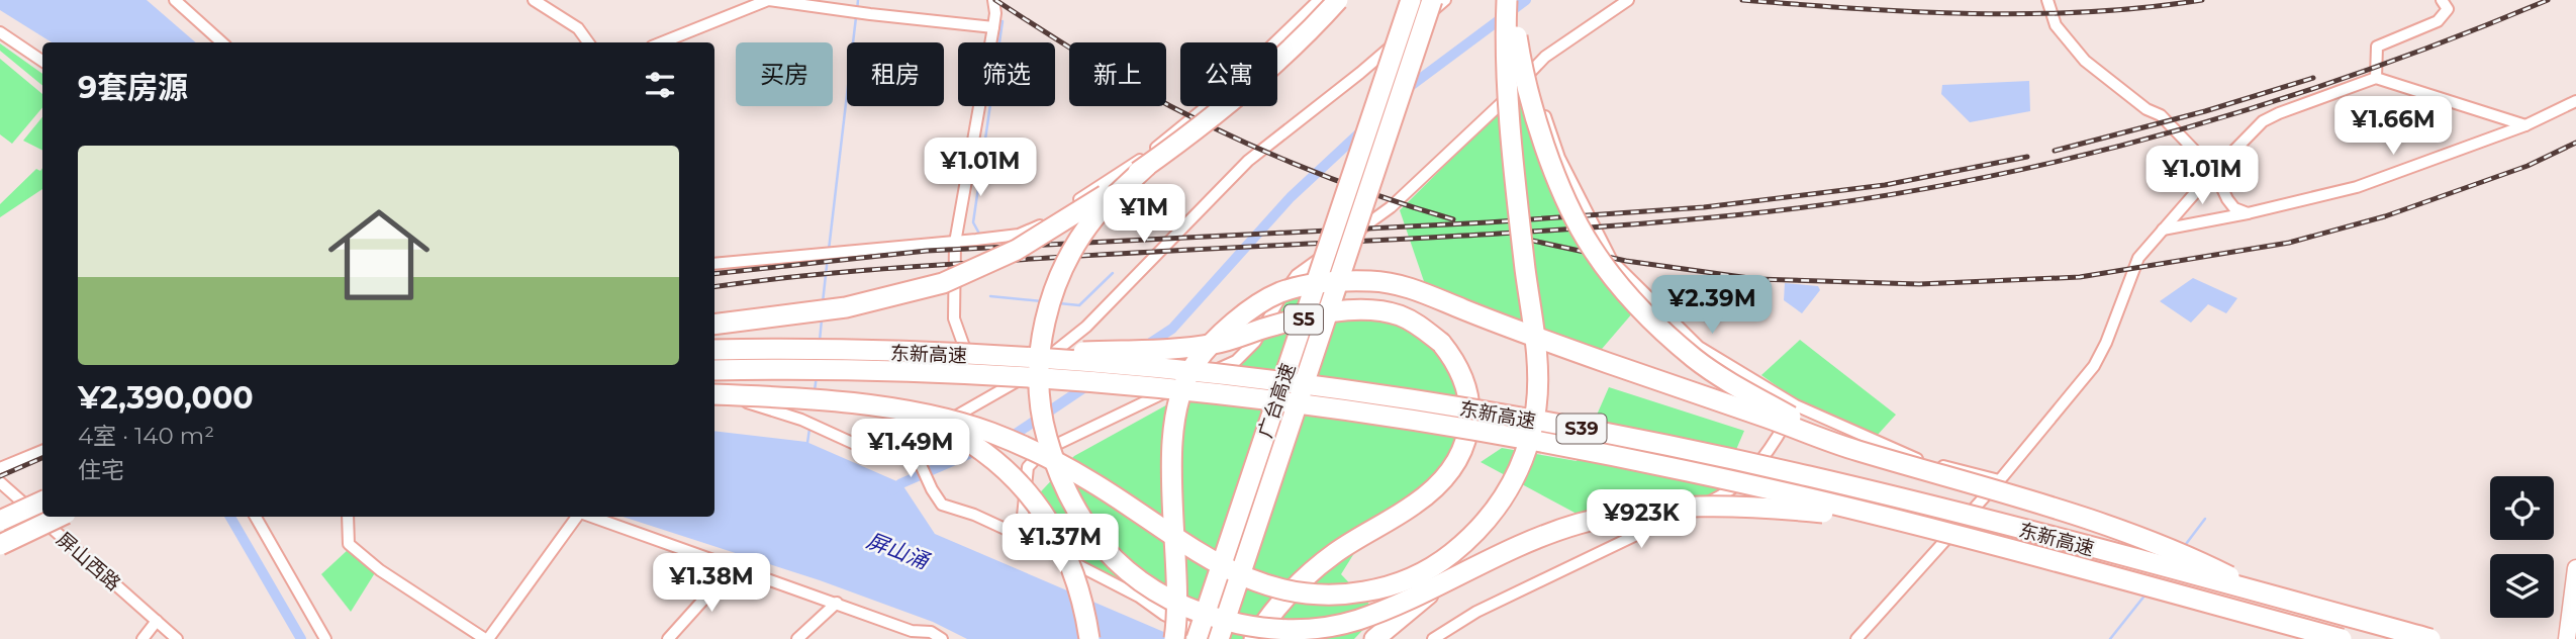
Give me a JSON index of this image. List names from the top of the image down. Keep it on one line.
{"streets":{"highway":["S5","东新高速","广台高速","S39"],"street":["屏山西路"]},"water":["屏山涌"],"page":{"chip":["买房","租房","筛选","新上","公寓"],"heading":"9套房源","price":["¥1.66M","¥1.01M","¥1.01M","¥1M","¥2.39M","¥1.49M","¥923K","¥1.37M","¥1.38M"],"list":[{"name":"¥2,390,000","note":"4室 · 140 m² · 住宅"}]}}
